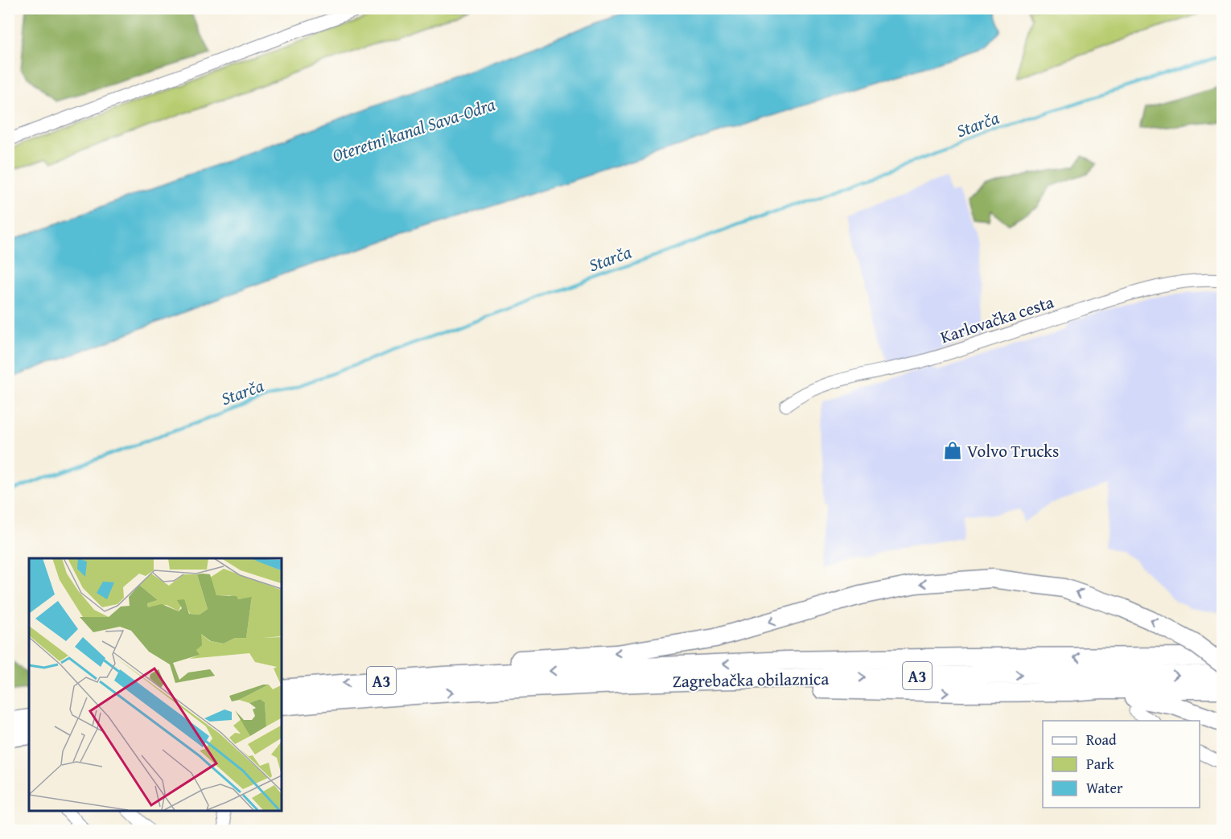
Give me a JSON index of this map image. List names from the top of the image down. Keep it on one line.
{"streets":{"highway":["A3","Zagrebačka obilaznica"],"street":["Karlovačka cesta"]},"water":["Starča","Oteretni kanal Sava-Odra"],"places":{"shop":["Volvo Trucks"]},"legend":["Road","Park","Water"]}
